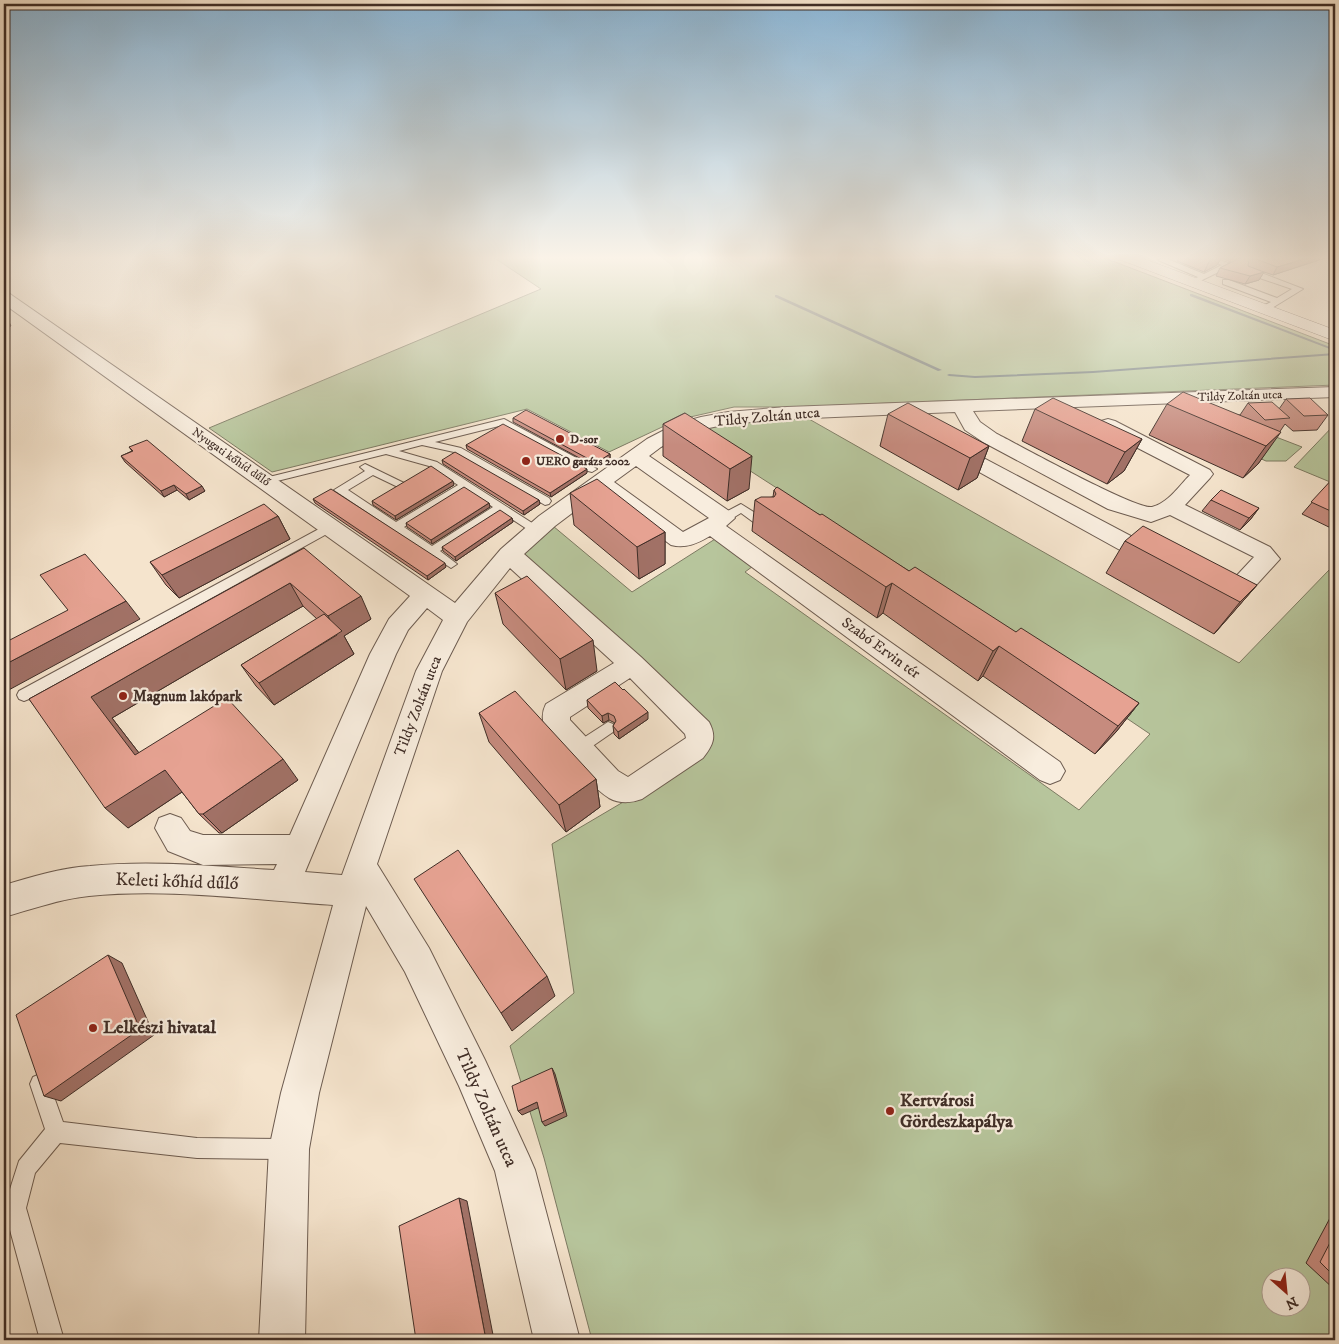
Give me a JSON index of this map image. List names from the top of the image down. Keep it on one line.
{"streets":{"street":["Tildy Zoltán utca","Nyugati kőhíd dűlő","Szabó Ervin tér","Keleti kőhíd dűlő"]},"crossings":[["Tildy Zoltán utca","Nyugati kőhíd dűlő"],["Tildy Zoltán utca","Szabó Ervin tér"],["Tildy Zoltán utca","Keleti kőhíd dűlő"]],"places":["D-sor","UERO garázs 2002","Magnum lakópark","Lelkészi hivatal","Kertvárosi Gördeszkapálya"],"north":"bottom right"}
